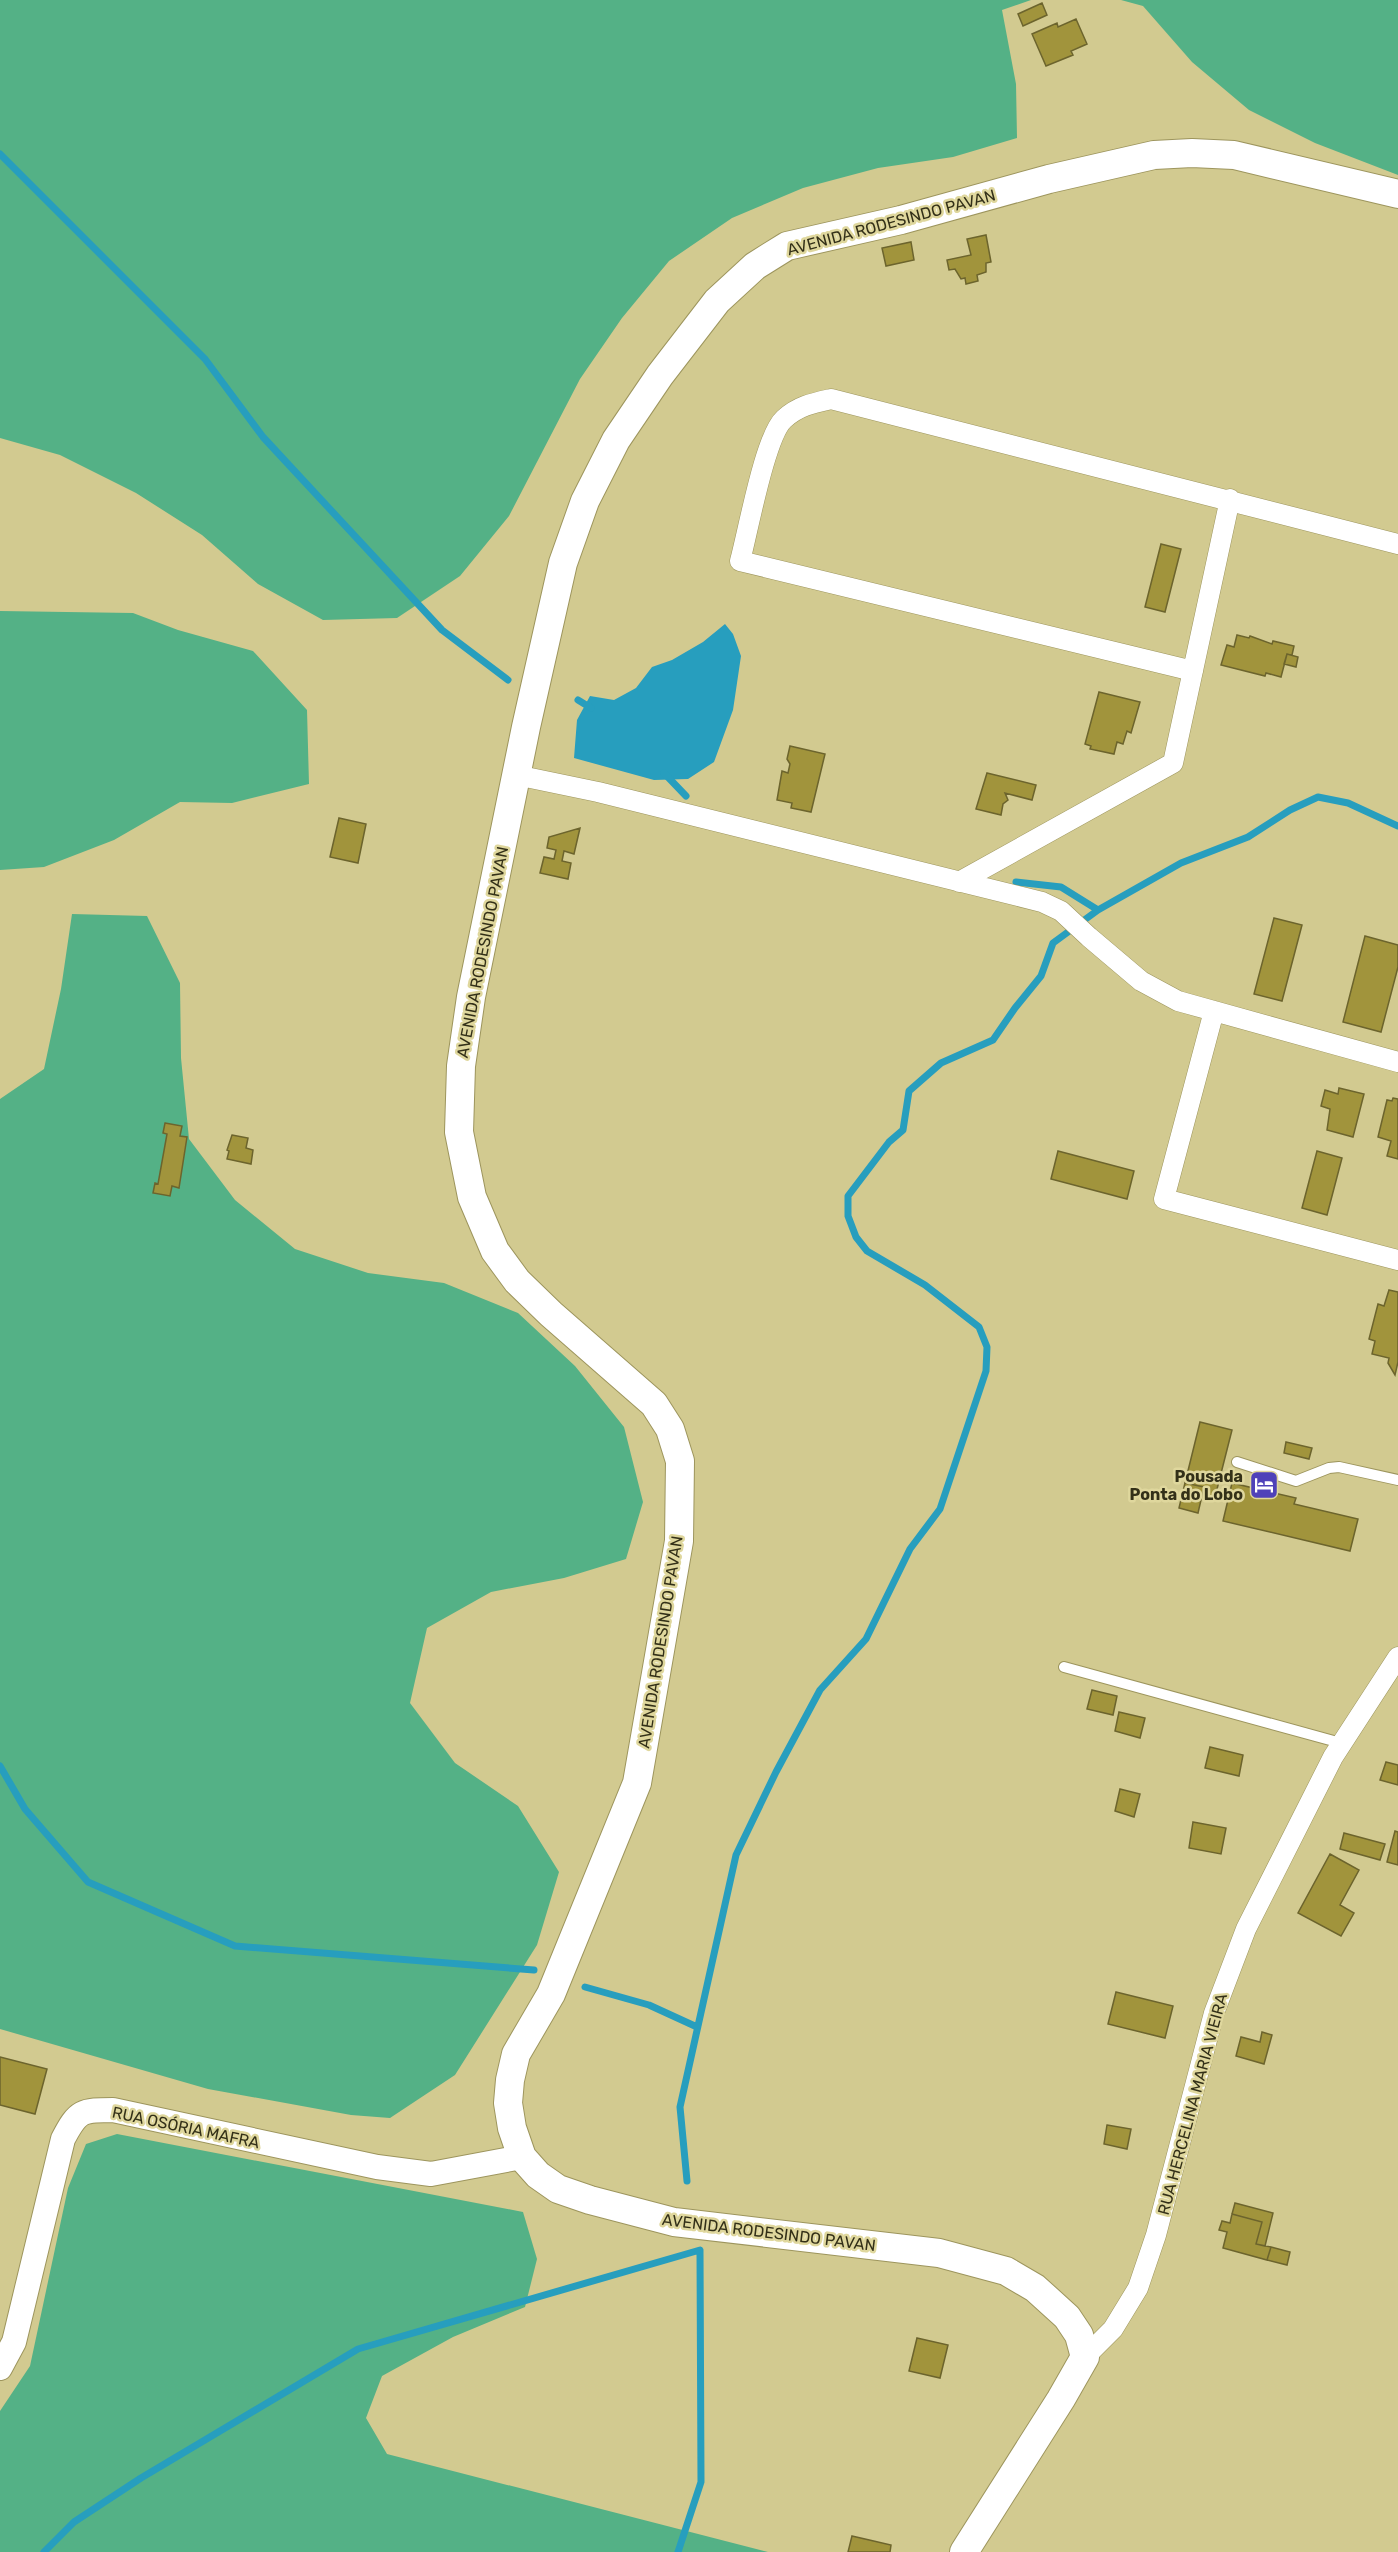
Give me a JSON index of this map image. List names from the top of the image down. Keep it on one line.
{"streets":{"main road":["AVENIDA RODESINDO PAVAN"],"street":["RUA HERCELINA MARIA VIEIRA","RUA OSÓRIA MAFRA"]},"crossings":[["AVENIDA RODESINDO PAVAN","RUA HERCELINA MARIA VIEIRA"],["AVENIDA RODESINDO PAVAN","RUA OSÓRIA MAFRA"]],"places":{"hotel":["Pousada Ponta do Lobo"]}}
